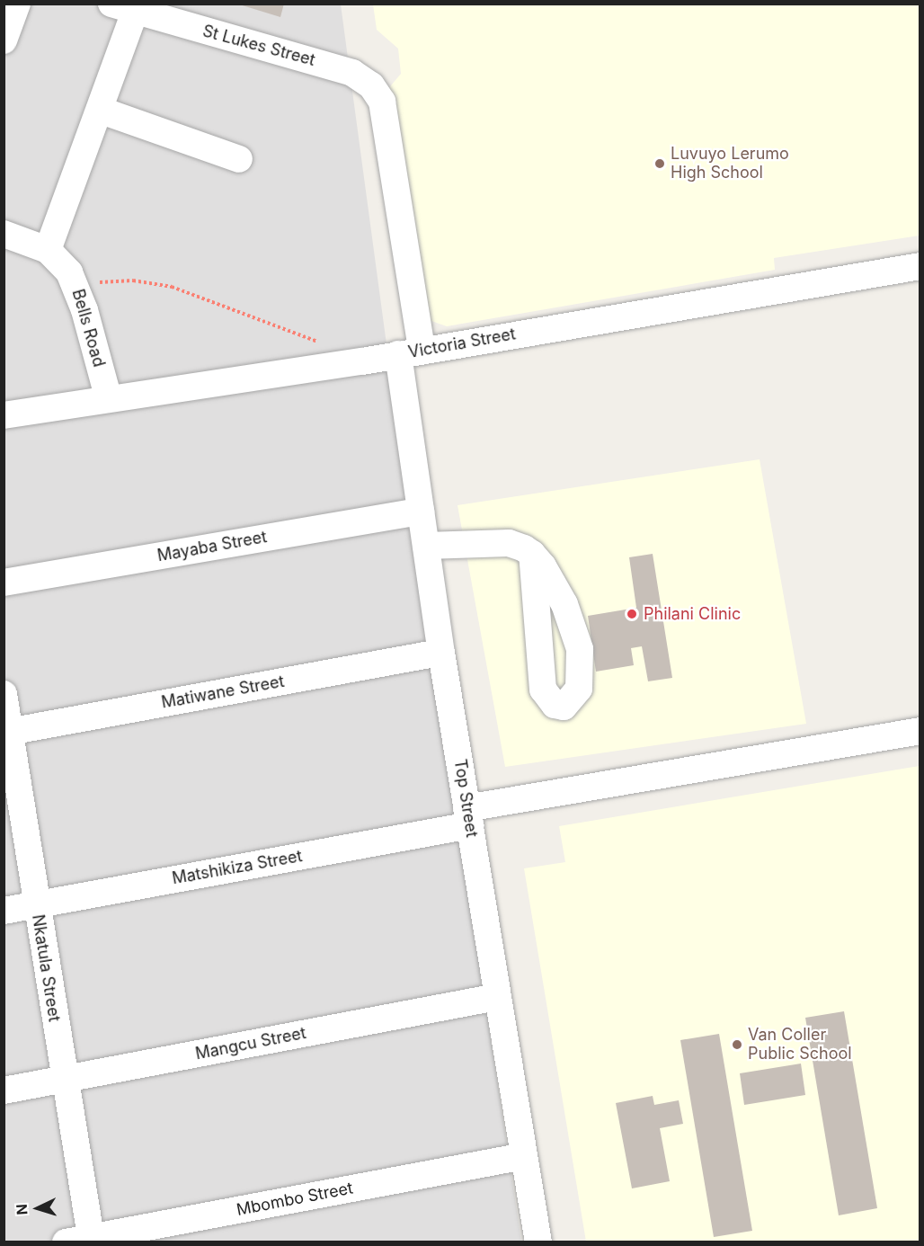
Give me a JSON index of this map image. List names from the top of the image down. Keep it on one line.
{"streets":{"street":["St Lukes Street","Bells Road","Victoria Street","Mayaba Street","Matiwane Street","Top Street","Matshikiza Street","Nkatula Street","Mangcu Street","Mbombo Street"]},"crossings":[["St Lukes Street","Victoria Street"],["St Lukes Street","Top Street"],["Bells Road","Victoria Street"],["Victoria Street","Top Street"],["Mayaba Street","Top Street"],["Matiwane Street","Top Street"],["Matiwane Street","Nkatula Street"],["Top Street","Matshikiza Street"],["Top Street","Mangcu Street"],["Top Street","Mbombo Street"],["Matshikiza Street","Nkatula Street"],["Nkatula Street","Mangcu Street"],["Nkatula Street","Mbombo Street"]],"places":["Luvuyo Lerumo High School","Philani Clinic","Van Coller Public School"],"north":"left"}
